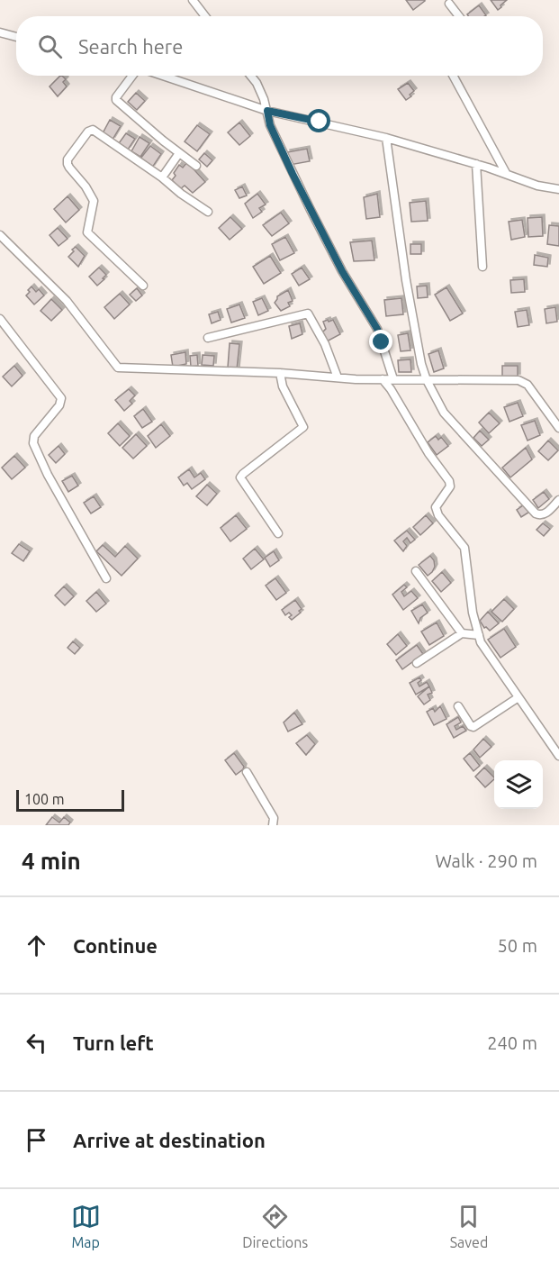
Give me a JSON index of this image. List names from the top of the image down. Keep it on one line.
{"scale_bar":"100 m","page":{"search":"Search here","scale":"100 m","heading":["4 min","Walk · 290 m"],"list":[["Continue","50 m"],["Turn left","240 m"],"Arrive at destination"],"nav":["Map","Directions","Saved"]}}
